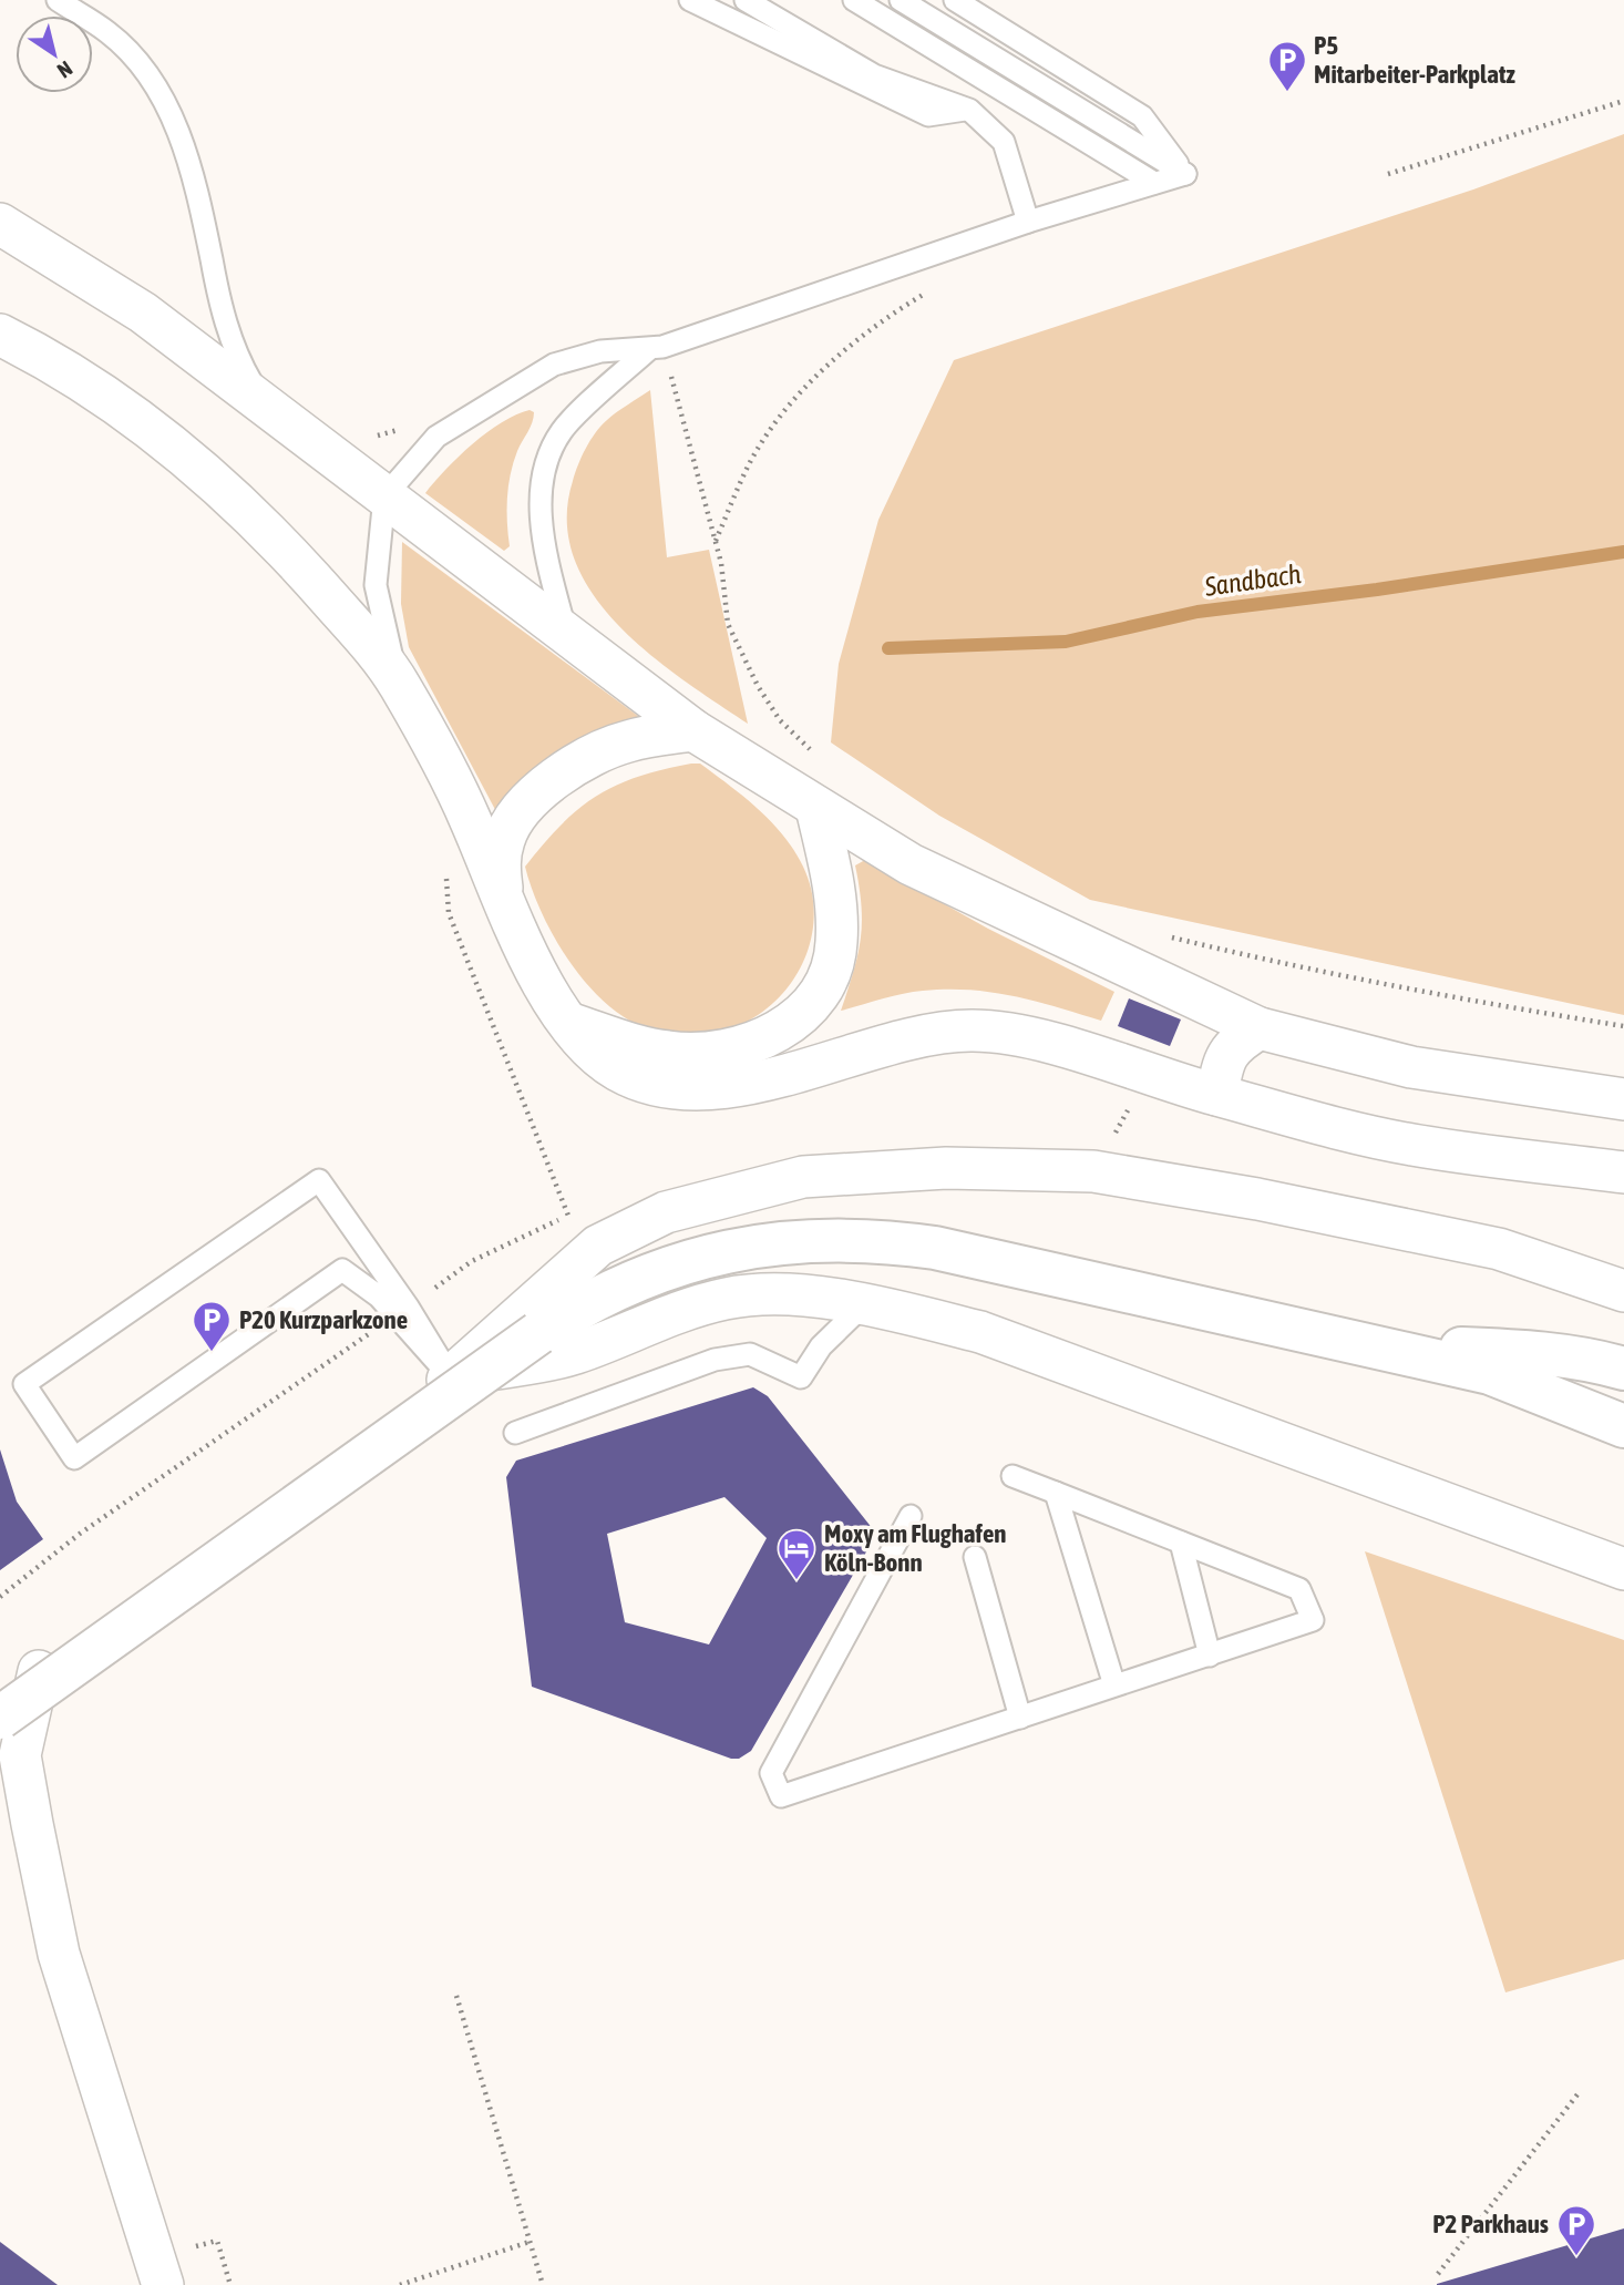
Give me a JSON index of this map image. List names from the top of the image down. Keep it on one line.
{"water":["Sandbach"],"places":{"parking":["P5 Mitarbeiter-Parkplatz","P20 Kurzparkzone","P2 Parkhaus"],"hotel":["Moxy am Flughafen Köln-Bonn"]},"north":"bottom right"}
